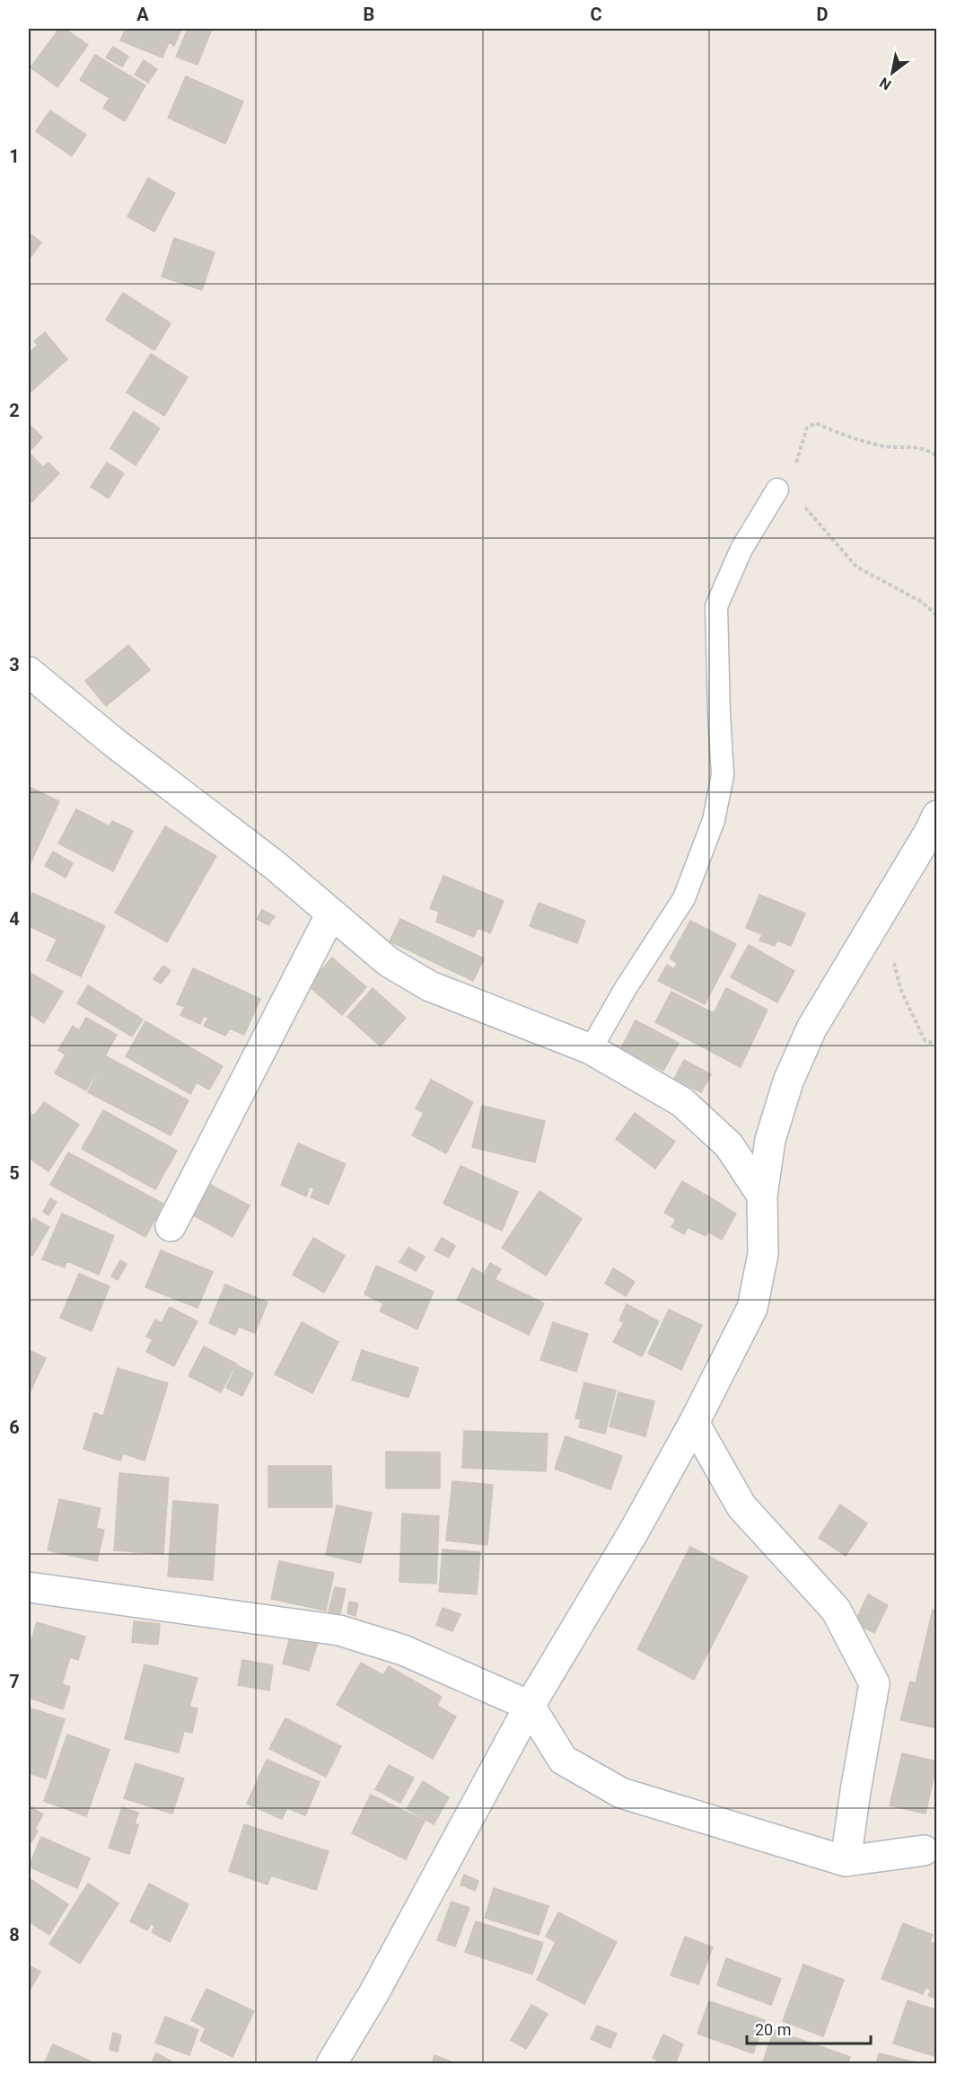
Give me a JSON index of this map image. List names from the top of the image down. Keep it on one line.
{"scale_bar":"20 m","north":"bottom left","grid":{"columns":["A","B","C","D"],"rows":["1","2","3","4","5","6","7","8"]}}
